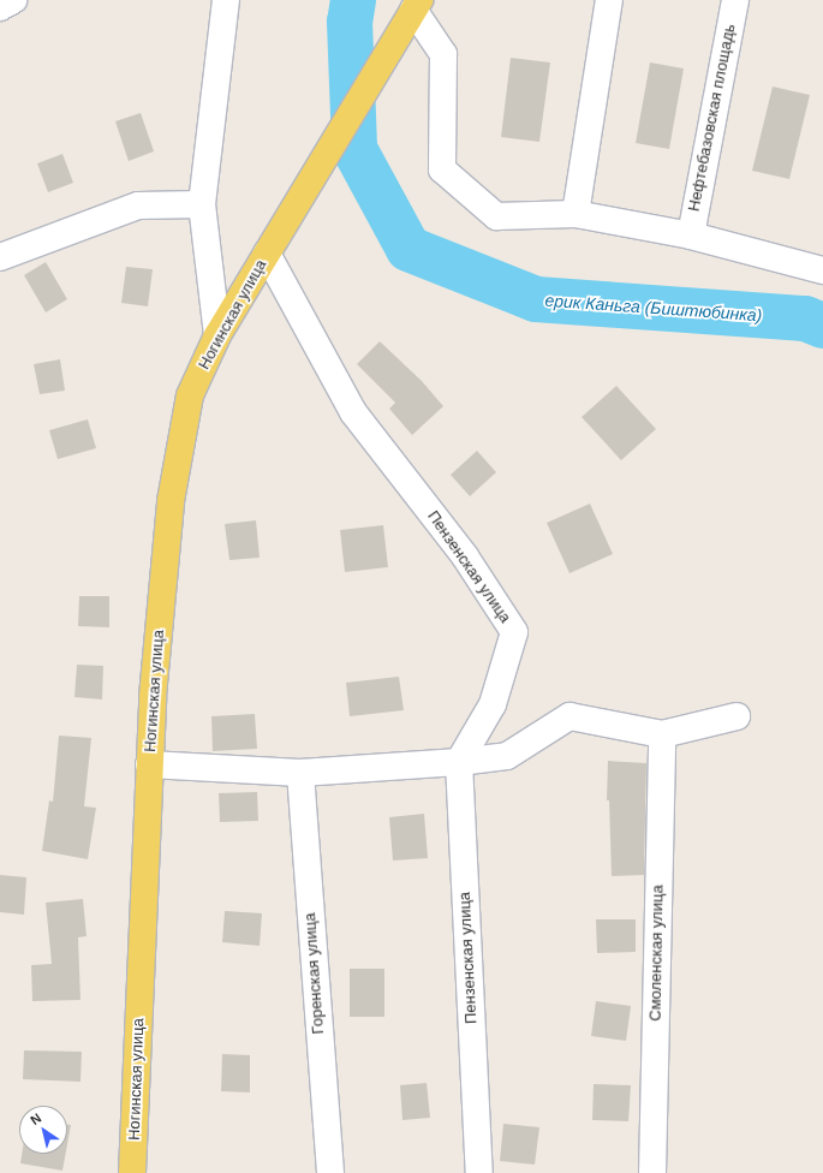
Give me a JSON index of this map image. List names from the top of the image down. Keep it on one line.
{"streets":{"main road":["Ногинская улица"],"street":["Нефтебазовская площадь","Пензенская улица","Смоленская улица","Горенская улица"]},"crossings":[["Ногинская улица","Пензенская улица"]],"water":["ерик Каньга (Биштюбинка)"],"north":"top left"}
